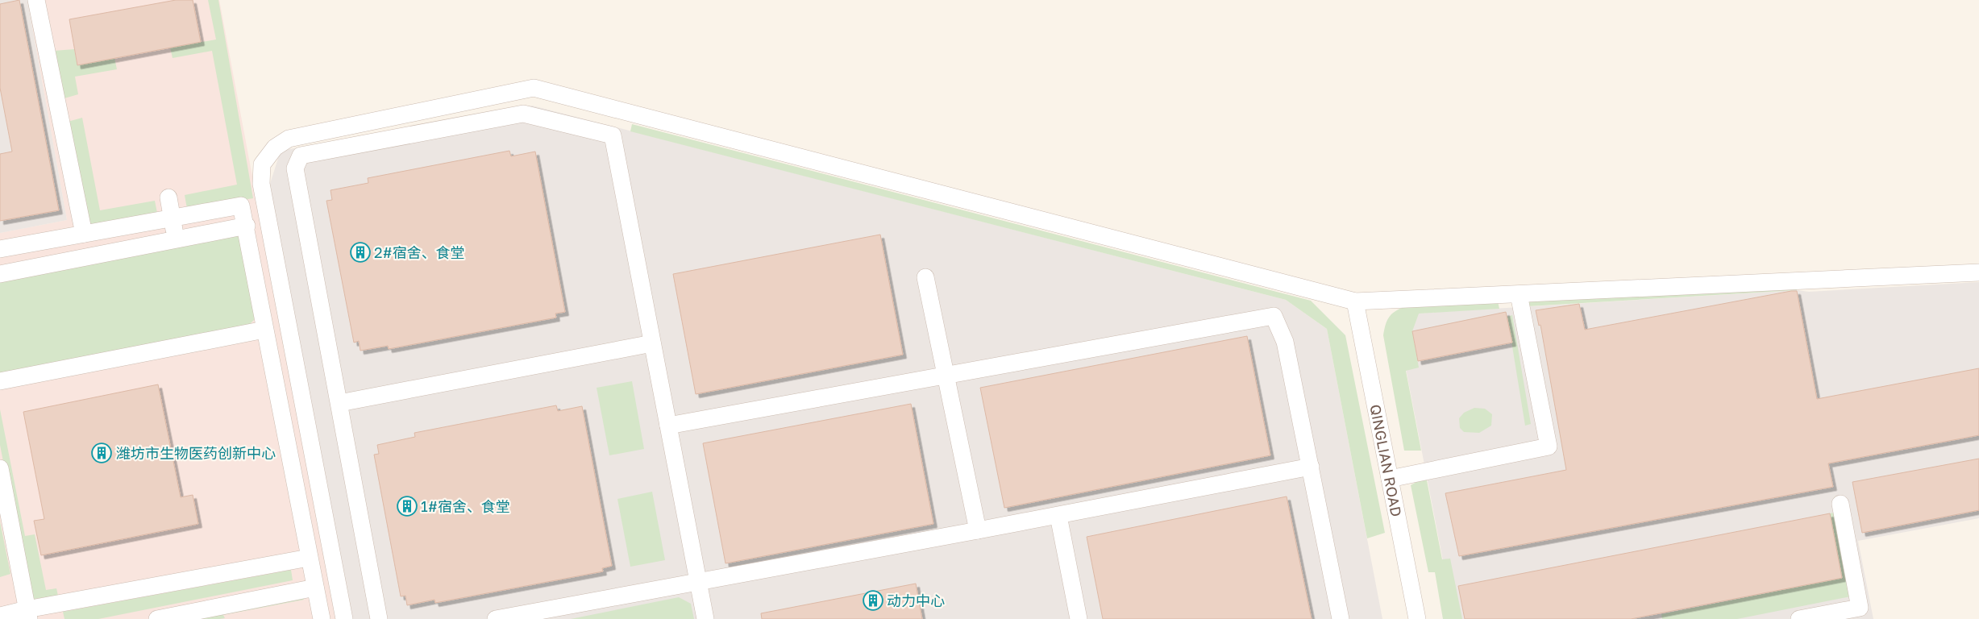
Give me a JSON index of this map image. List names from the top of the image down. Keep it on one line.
{"streets":{"street":["QINGLIAN ROAD"]},"places":{"building":["2#宿舍、食堂","潍坊市生物医药创新中心","1#宿舍、食堂","动力中心"]}}
